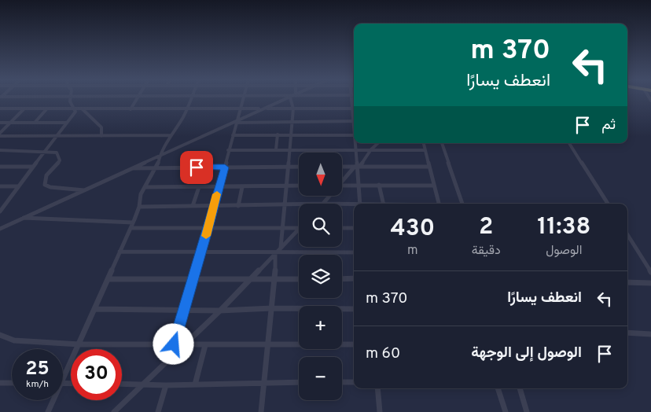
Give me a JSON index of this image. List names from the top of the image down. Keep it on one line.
{"north":"bottom","page":{"turn":["370 m","انعطف يسارًا"],"then":"ثم","map_buttons":["+","−"],"eta":["11:38","الوصول","2","دقيقة","430","m"],"list":[{"name":"انعطف يسارًا","value":"370 m"},{"name":"الوصول إلى الوجهة","value":"60 m"}],"speed":"25 km/h","limit":"30"}}
